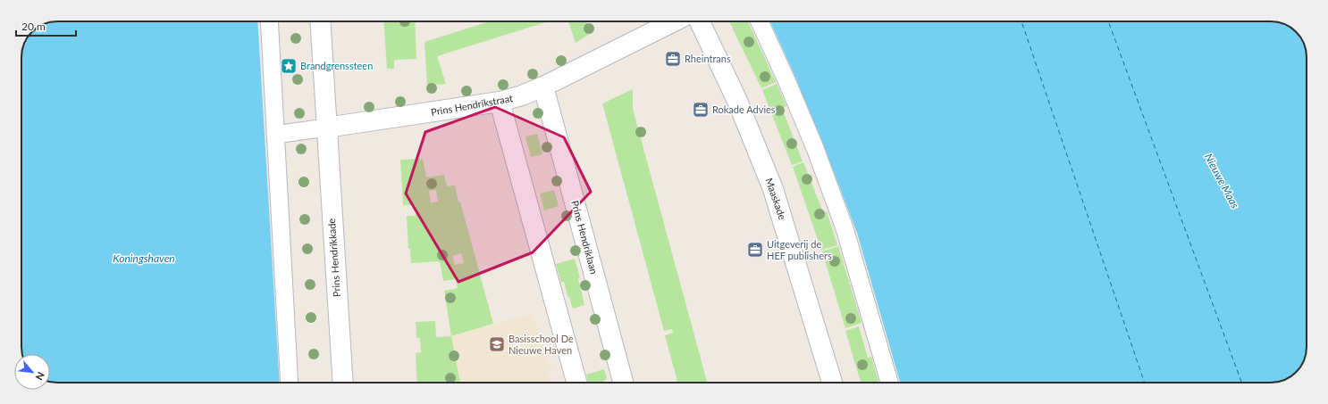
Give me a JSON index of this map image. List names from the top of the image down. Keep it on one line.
{"streets":{"street":["Prins Hendrikstraat","Maaskade","Prins Hendriklaan","Prins Hendrikkade"]},"crossings":[["Prins Hendrikstraat","Prins Hendriklaan"],["Prins Hendrikstraat","Prins Hendrikkade"]],"water":["Nieuwe Maas","Koningshaven"],"places":{"office":["Rheintrans","Rokade Advies","Uitgeverij de HEF publishers"],"place":["Brandgrenssteen"],"school or university":["Basisschool De Nieuwe Haven"]},"scale_bar":"20 m","north":"bottom right"}
